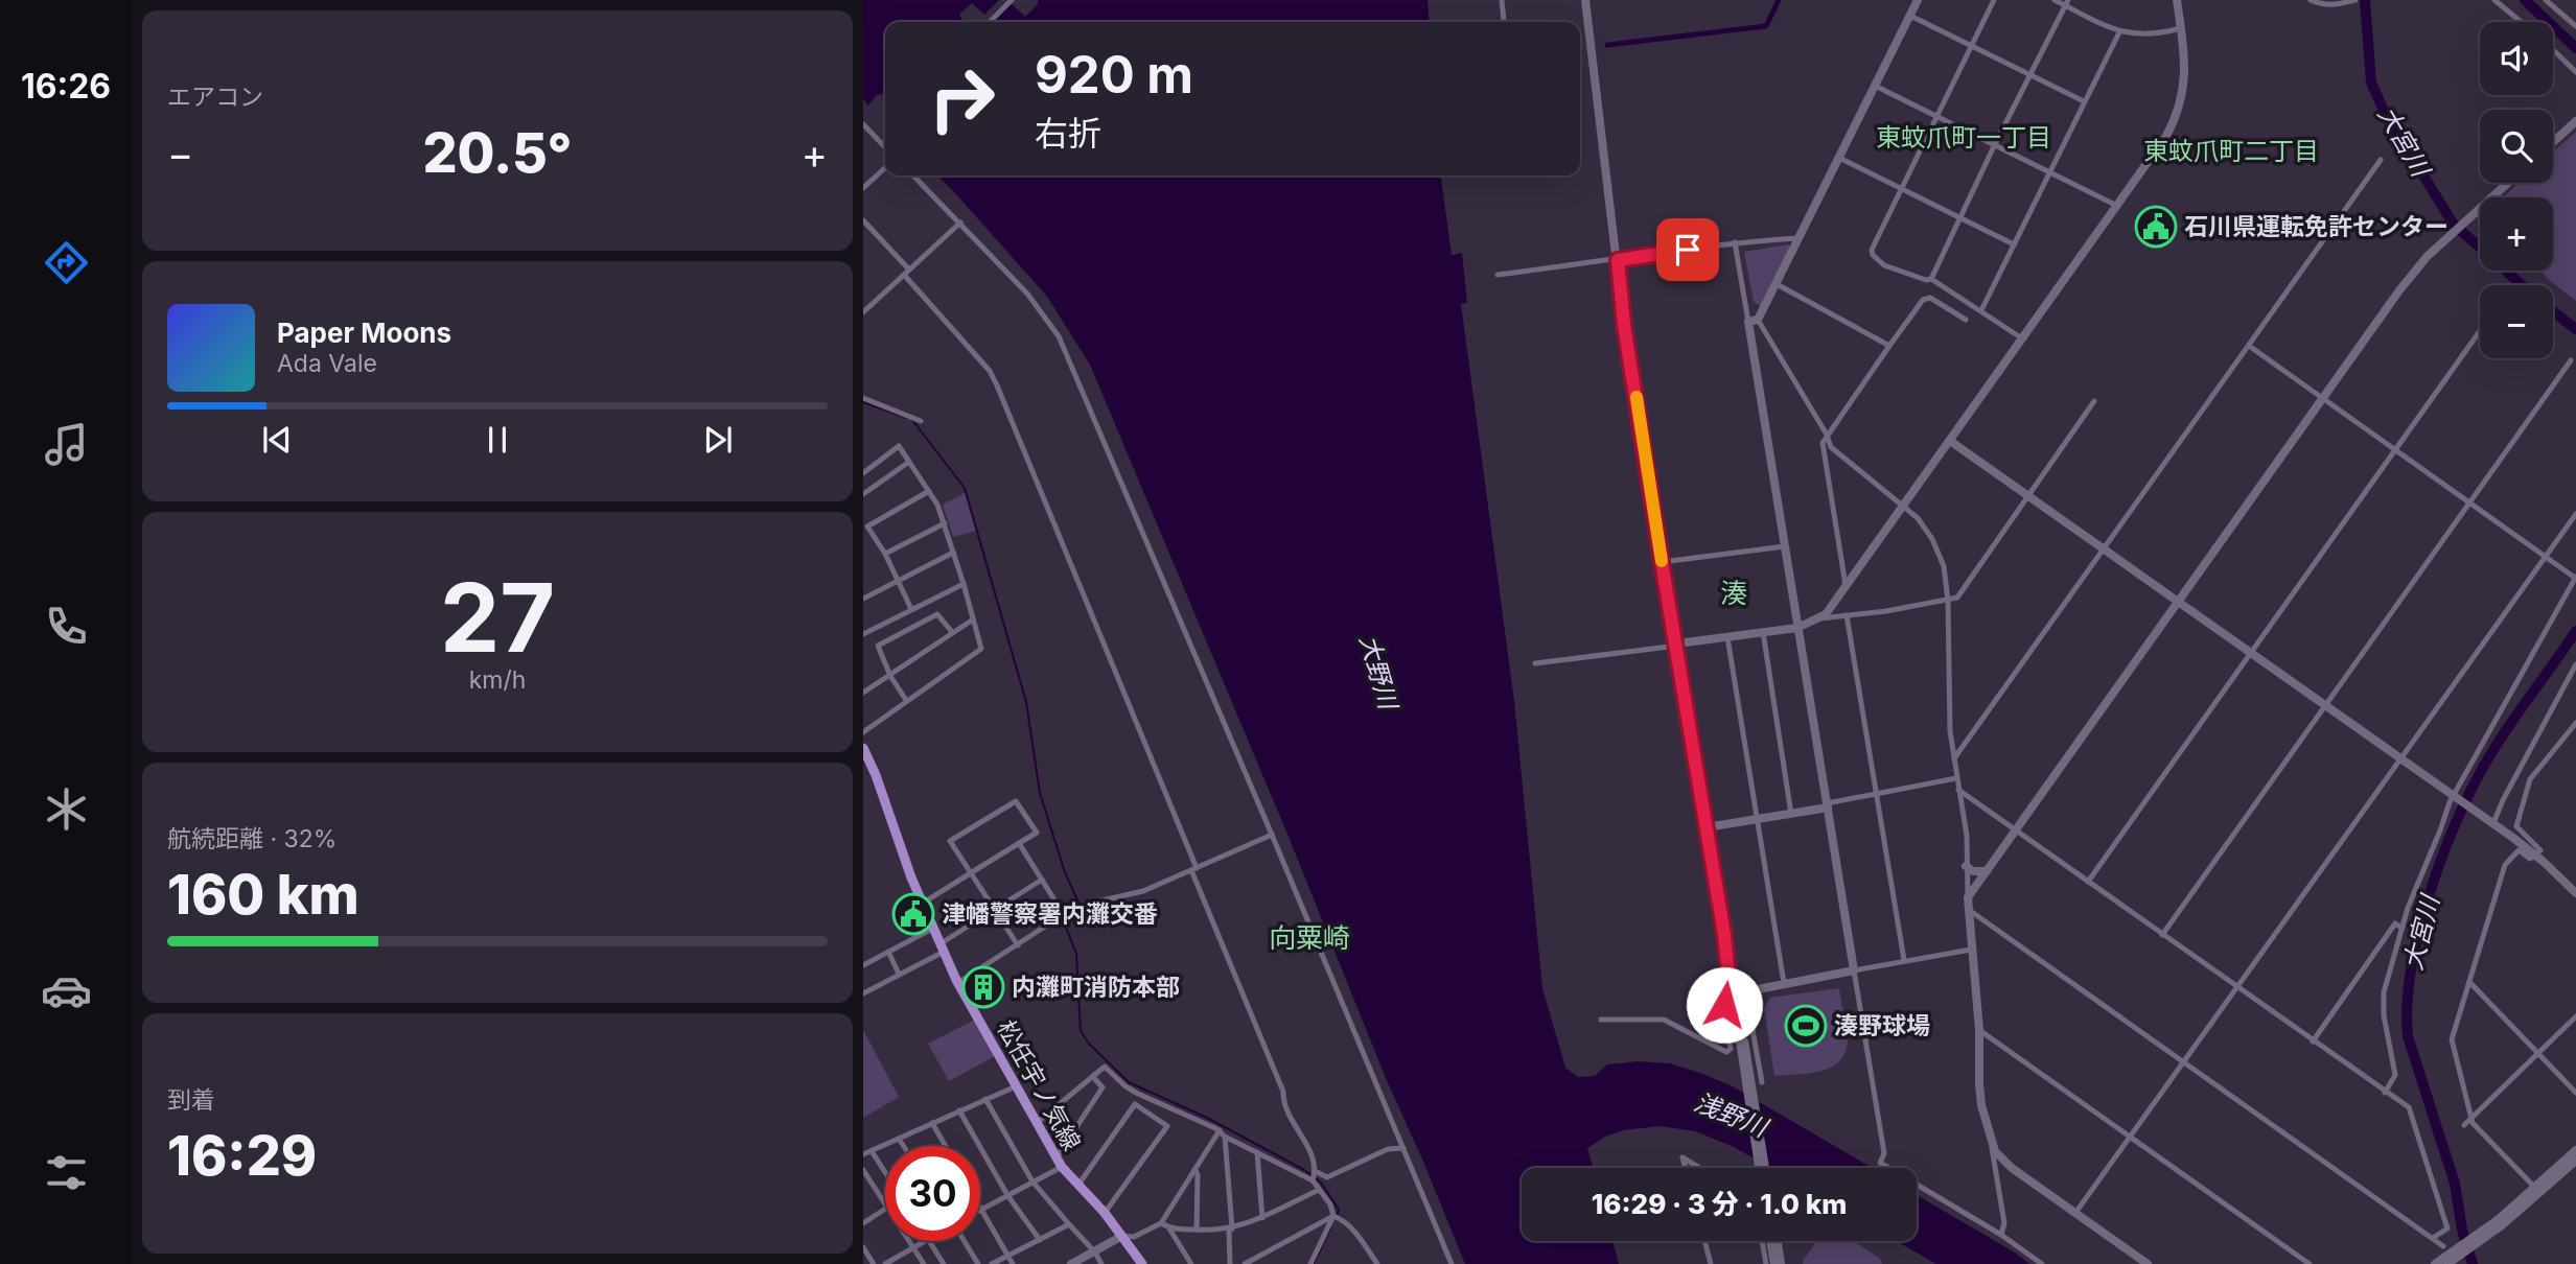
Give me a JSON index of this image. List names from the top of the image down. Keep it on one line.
{"streets":{"main road":["松任宇ノ気線"]},"districts":["東蚊爪町一丁目","東蚊爪町二丁目","湊","向粟崎"],"water":["大宮川","大野川","浅野川"],"places":{"public building":["石川県運転免許センター","津幡警察署内灘交番"],"building":["内灘町消防本部"],"sports":["湊野球場"]},"page":{"tabs":"16:26","tile":["エアコン",["27","km/h"],["航続距離 · 32%","160 km"],["到着","16:29"]],"map_buttons":["+","−"],"turn":["920 m","右折"],"heat":["−","20.5°","+"],"song":["Paper Moons","Ada Vale"],"limit":"30","trip":"16:29 · 3 分 · 1.0 km"}}
